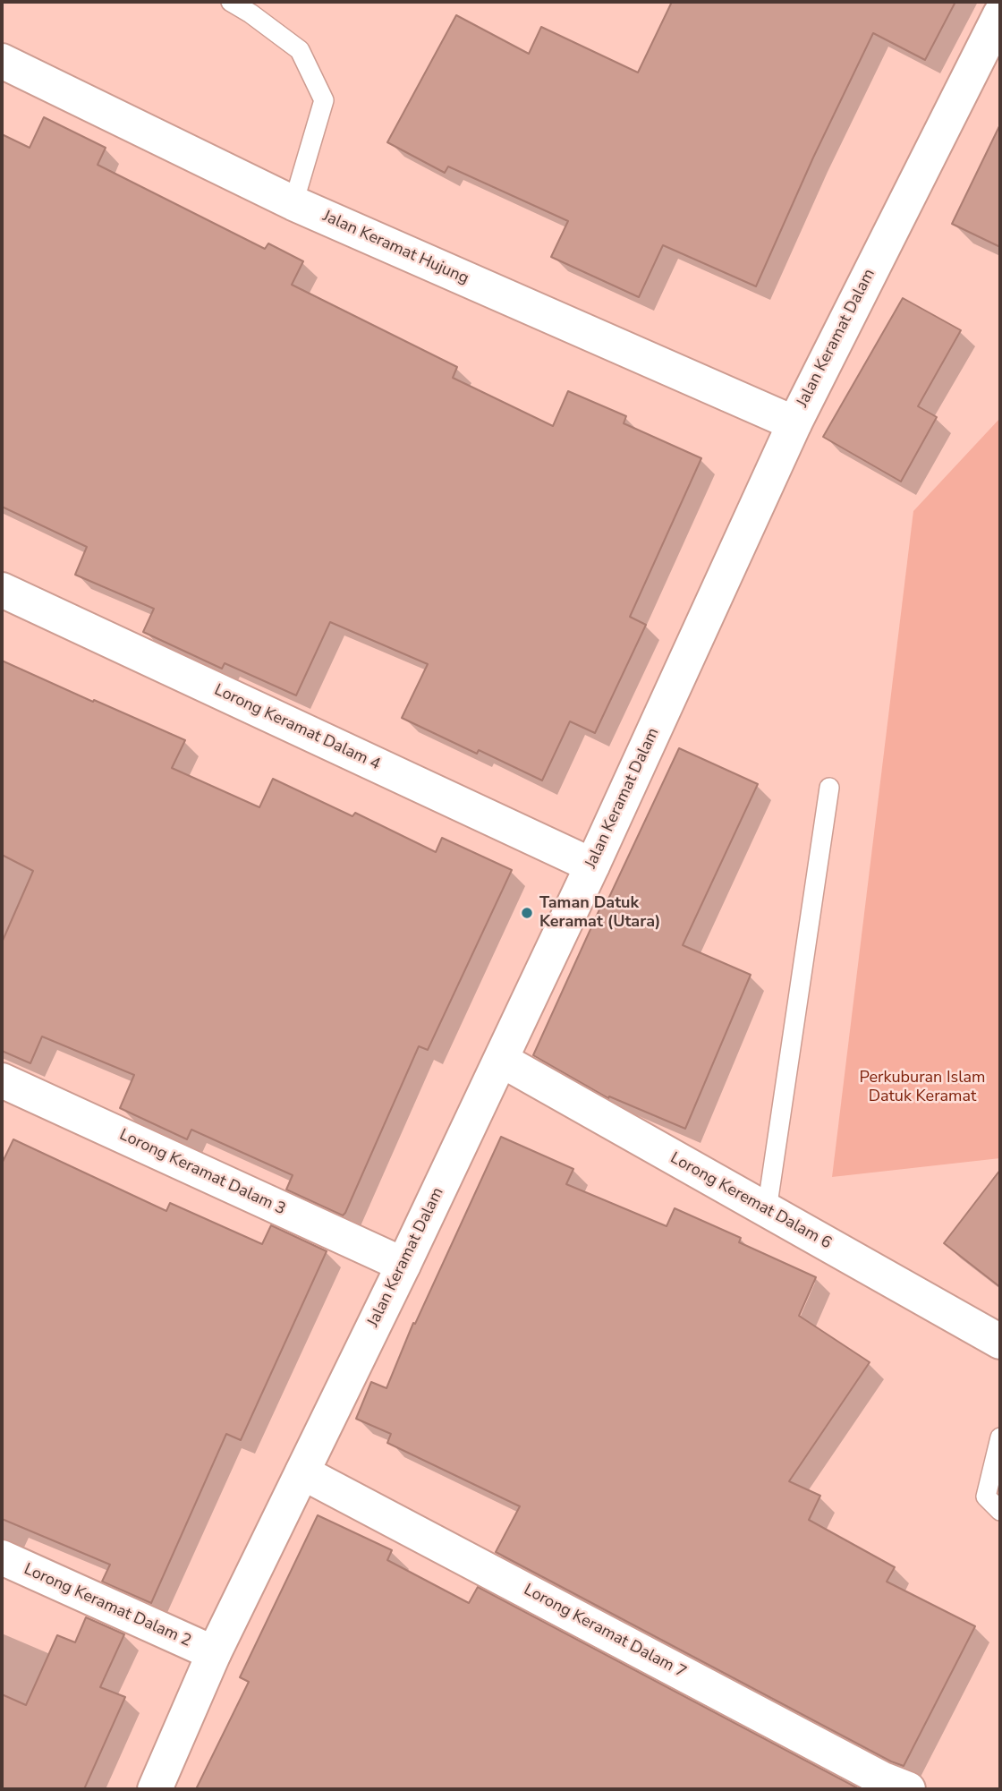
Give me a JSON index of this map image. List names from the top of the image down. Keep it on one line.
{"streets":{"street":["Jalan Keramat Hujung","Jalan Keramat Dalam","Lorong Keramat Dalam 4","Lorong Keramat Dalam 3","Lorong Keremat Dalam 6","Lorong Keramat Dalam 2","Lorong Keramat Dalam 7"]},"crossings":[["Jalan Keramat Hujung","Jalan Keramat Dalam"],["Jalan Keramat Dalam","Lorong Keramat Dalam 4"],["Jalan Keramat Dalam","Lorong Keramat Dalam 3"],["Jalan Keramat Dalam","Lorong Keremat Dalam 6"],["Jalan Keramat Dalam","Lorong Keramat Dalam 2"],["Jalan Keramat Dalam","Lorong Keramat Dalam 7"]],"parks":["Perkuburan Islam Datuk Keramat"],"places":["Taman Datuk Keramat (Utara)"]}
